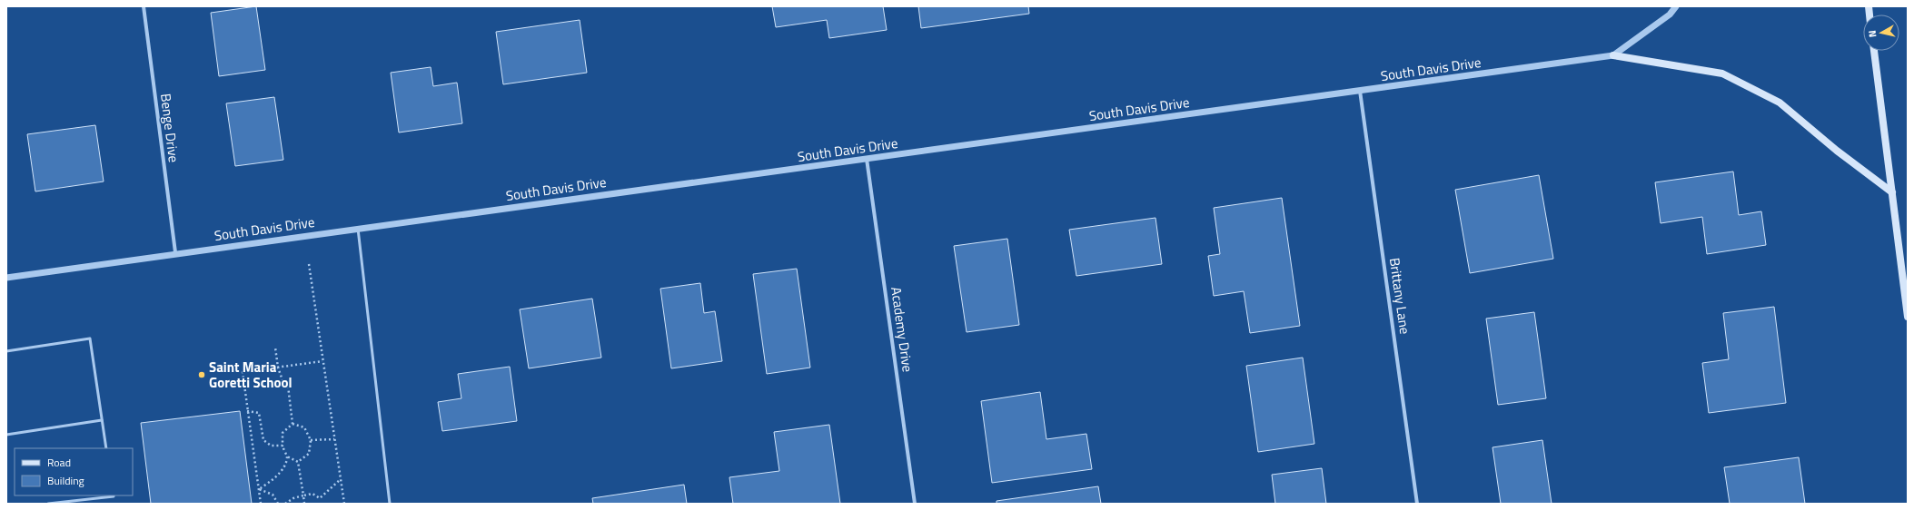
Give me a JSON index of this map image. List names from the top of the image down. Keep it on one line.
{"streets":{"street":["South Davis Drive","Benge Drive","Brittany Lane","Academy Drive"]},"crossings":[["South Davis Drive","Benge Drive"],["South Davis Drive","Brittany Lane"],["South Davis Drive","Academy Drive"]],"places":["Saint Maria Goretti School"],"legend":["Road","Building"],"north":"left"}
